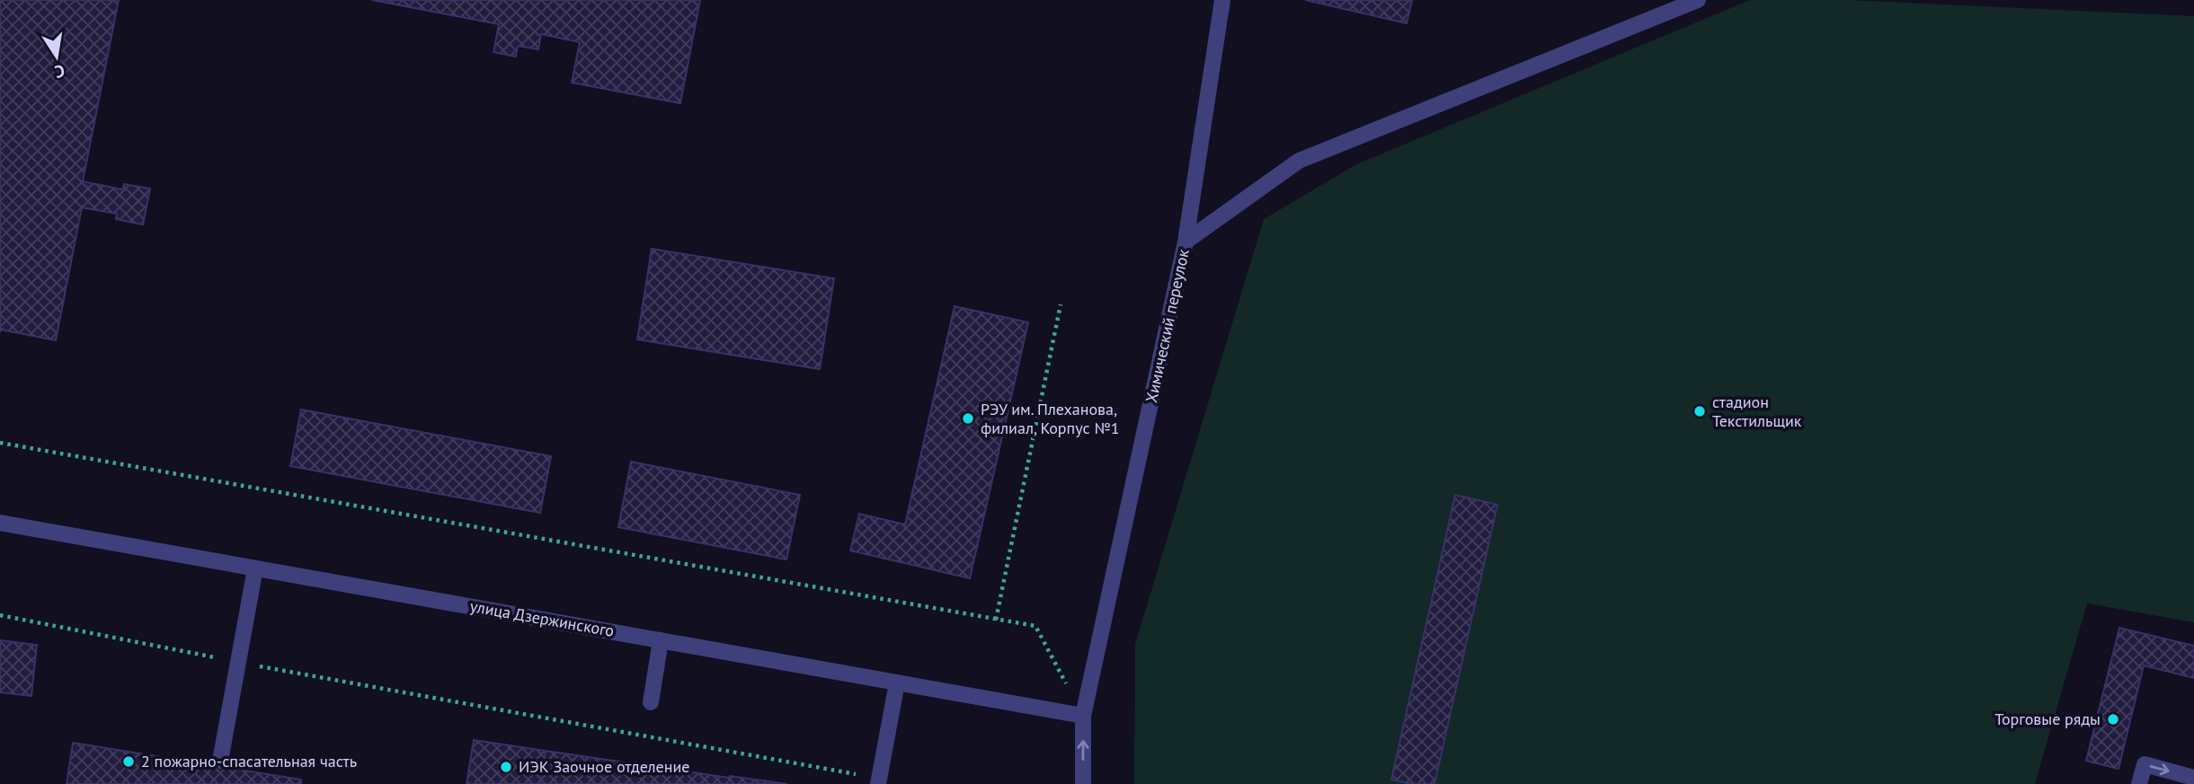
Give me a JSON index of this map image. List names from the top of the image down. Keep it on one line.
{"streets":{"street":["Химический переулок","улица Дзержинского"]},"crossings":[["Химический переулок","улица Дзержинского"]],"places":["стадион Текстильщик","РЭУ им. Плеханова, филиал, Корпус №1","Торговые ряды","2 пожарно-спасательная часть","ИЭК Заочное отделение"],"north":"bottom"}
